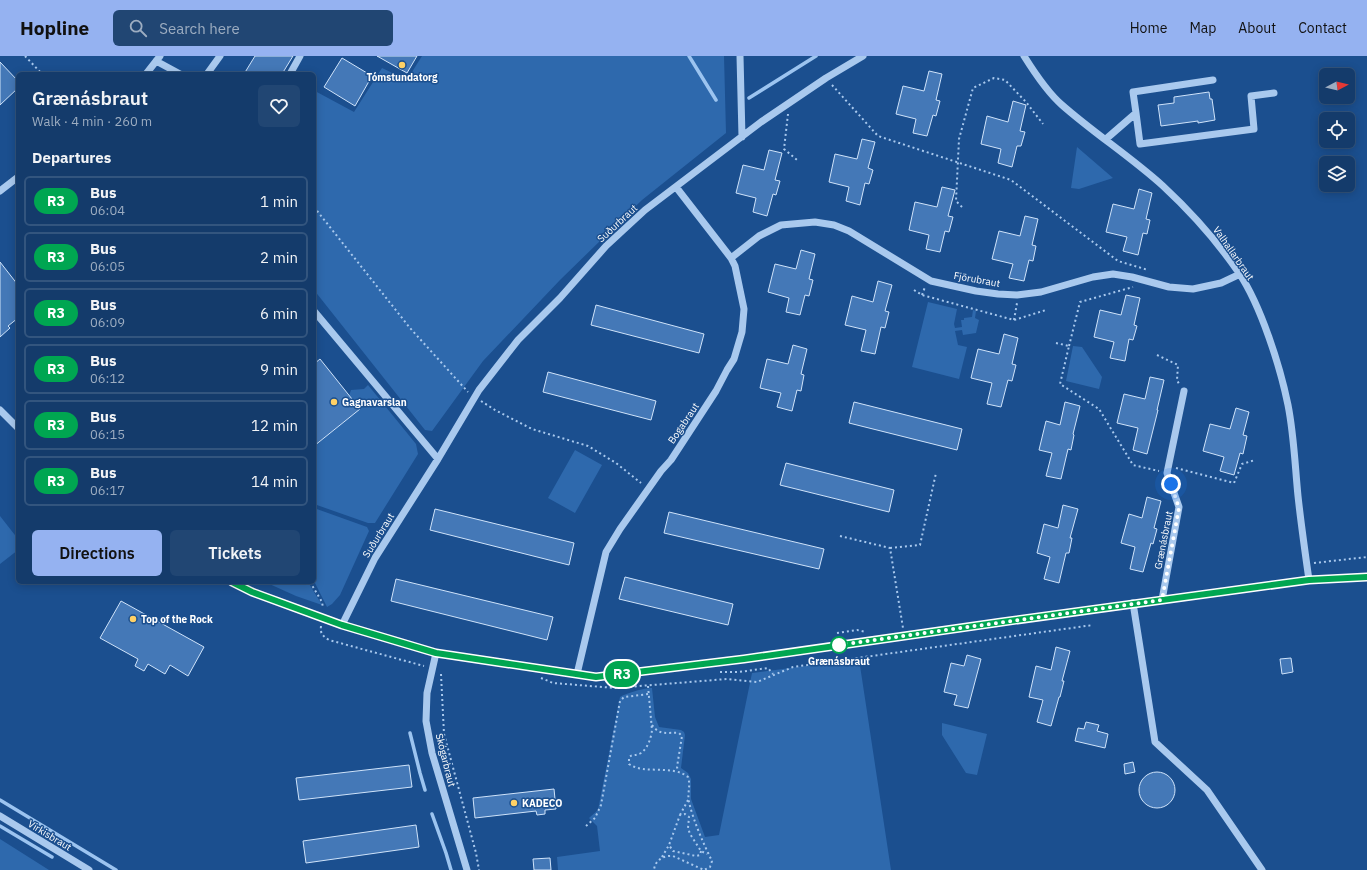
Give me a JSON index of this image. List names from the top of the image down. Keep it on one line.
{"streets":{"street":["Suðurbraut","Valhallarbraut","Fjörubraut","Bogabraut","Grænásbraut","Skógarbraut","Virkisbraut"]},"crossings":[["Suðurbraut","Bogabraut"],["Valhallarbraut","Fjörubraut"],["Fjörubraut","Bogabraut"]],"places":["Tómstundatorg","Gagnavarslan","Top of the Rock","Grænásbraut","KADECO"],"lines":["bus line R3"],"north":"right","page":{"header":"Hopline","search":"Search here","nav":["Home","Map","About","Contact"],"on_map":"R3","heading":[["Grænásbraut","Walk · 4 min · 260 m"],"Departures"],"list":[{"mark":"R3","name":"Bus","note":"06:04","value":"1 min"},{"mark":"R3","name":"Bus","note":"06:05","value":"2 min"},{"mark":"R3","name":"Bus","note":"06:09","value":"6 min"},{"mark":"R3","name":"Bus","note":"06:12","value":"9 min"},{"mark":"R3","name":"Bus","note":"06:15","value":"12 min"},{"mark":"R3","name":"Bus","note":"06:17","value":"14 min"}],"buttons":["Directions","Tickets"]}}
